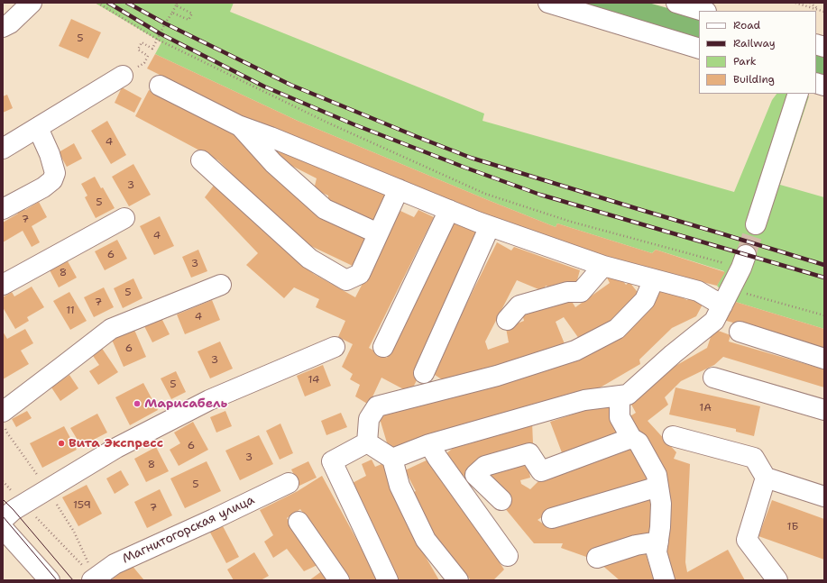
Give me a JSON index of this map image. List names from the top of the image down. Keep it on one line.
{"streets":{"street":["Магнитогорская улица"]},"places":["Марисабель","Вита Экспресс"],"house_numbers":["5","4","3","5","7","4","6","3","8","5","7","11","4","6","3","14","5","1А","6","3","8","5","159","7","1Б"],"legend":["Road","Railway","Park","Building"]}
